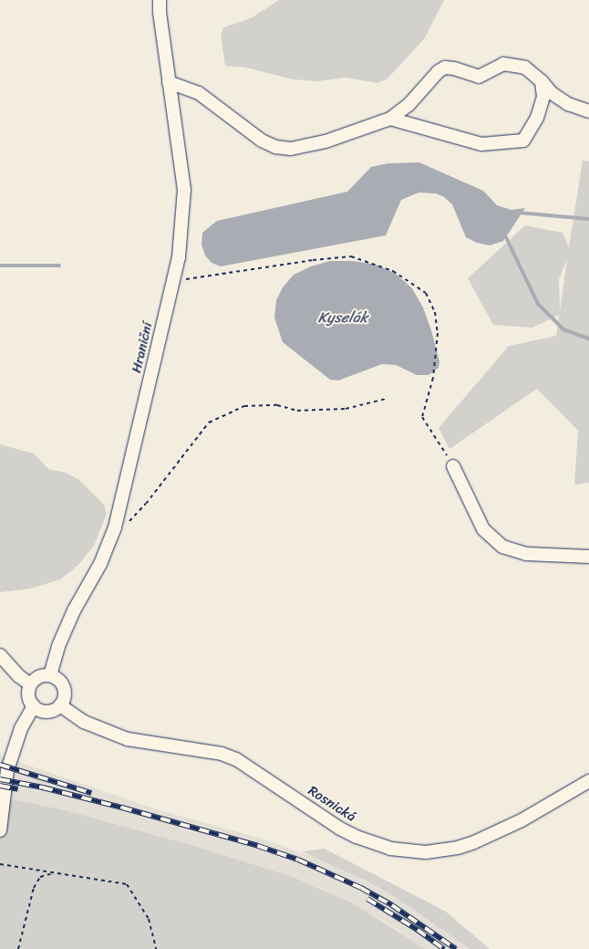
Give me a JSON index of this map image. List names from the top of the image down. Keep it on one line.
{"streets":{"street":["Hraniční","Rosnická"]},"crossings":[["Hraniční","Rosnická"]],"water":["Kyselák"]}
